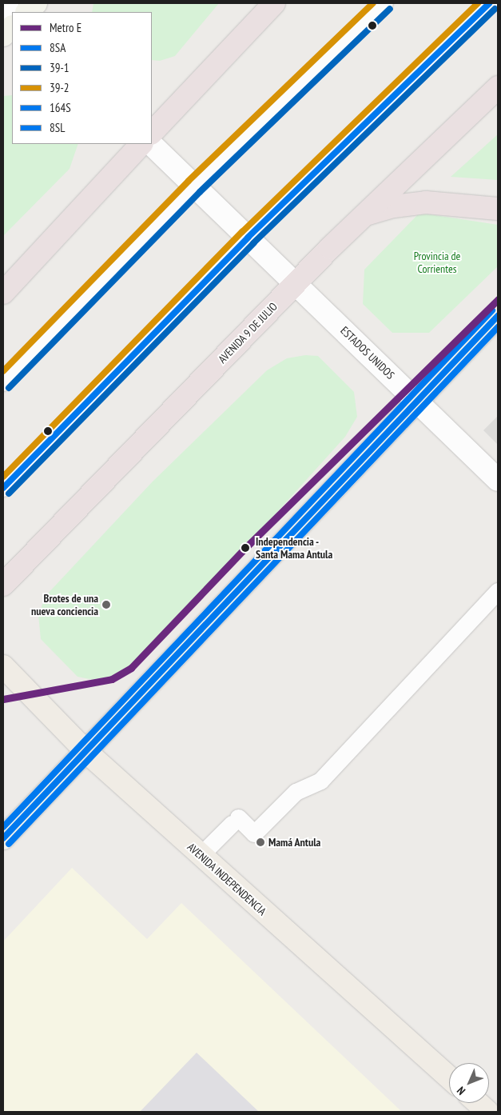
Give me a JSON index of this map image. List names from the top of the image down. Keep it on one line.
{"streets":{"highway":["AVENIDA 9 DE JULIO"],"main road":["AVENIDA INDEPENDENCIA"],"street":["ESTADOS UNIDOS"]},"crossings":[["AVENIDA 9 DE JULIO","ESTADOS UNIDOS"]],"parks":["Provincia de Corrientes"],"places":["Independencia - Santa Mama Antula","Brotes de una nueva conciencia","Mamá Antula"],"lines":["transit line 8SA","transit line 39-2","transit line 39-1","metro line E","transit line 8SL","transit line 164S"],"legend":["Metro E","8SA","39-1","39-2","164S","8SL"],"north":"bottom left"}
